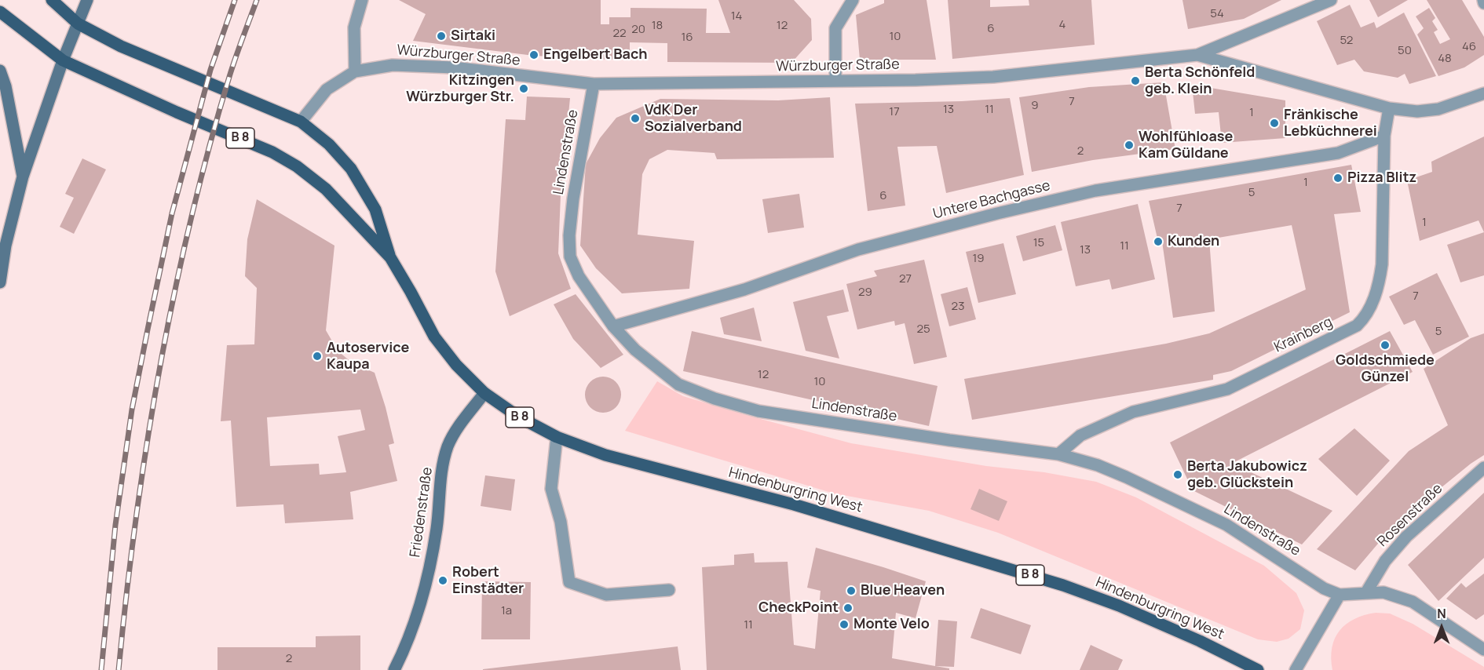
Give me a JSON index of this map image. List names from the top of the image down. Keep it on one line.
{"streets":{"main road":["B 8","Hindenburgring West","Friedenstraße"],"street":["Würzburger Straße","Lindenstraße","Untere Bachgasse","Krainberg","Rosenstraße"]},"crossings":[["Würzburger Straße","B 8"],["Würzburger Straße","Lindenstraße"],["Würzburger Straße","Krainberg"],["B 8","Hindenburgring West"],["Lindenstraße","Untere Bachgasse"],["Lindenstraße","Krainberg"],["Untere Bachgasse","Krainberg"],["Hindenburgring West","Friedenstraße"]],"places":["Sirtaki","Engelbert Bach","Berta Schönfeld geb. Klein","Kitzingen Würzburger Str.","VdK Der Sozialverband","Fränkische Lebküchnerei","Wohlfühloase Kam Güldane","Pizza Blitz","Kunden","Goldschmiede Günzel","Autoservice Kaupa","Berta Jakubowicz geb. Glückstein","Robert Einstädter","Blue Heaven","CheckPoint","Monte Velo"],"house_numbers":["54","14","4","18","12","6","20","22","10","16","52","46","50","48","7","9","13","11","17","1","2","1","5","6","7","1","15","11","13","19","27","29","7","23","25","5","12","10","1a","11","2"],"north":"top"}
